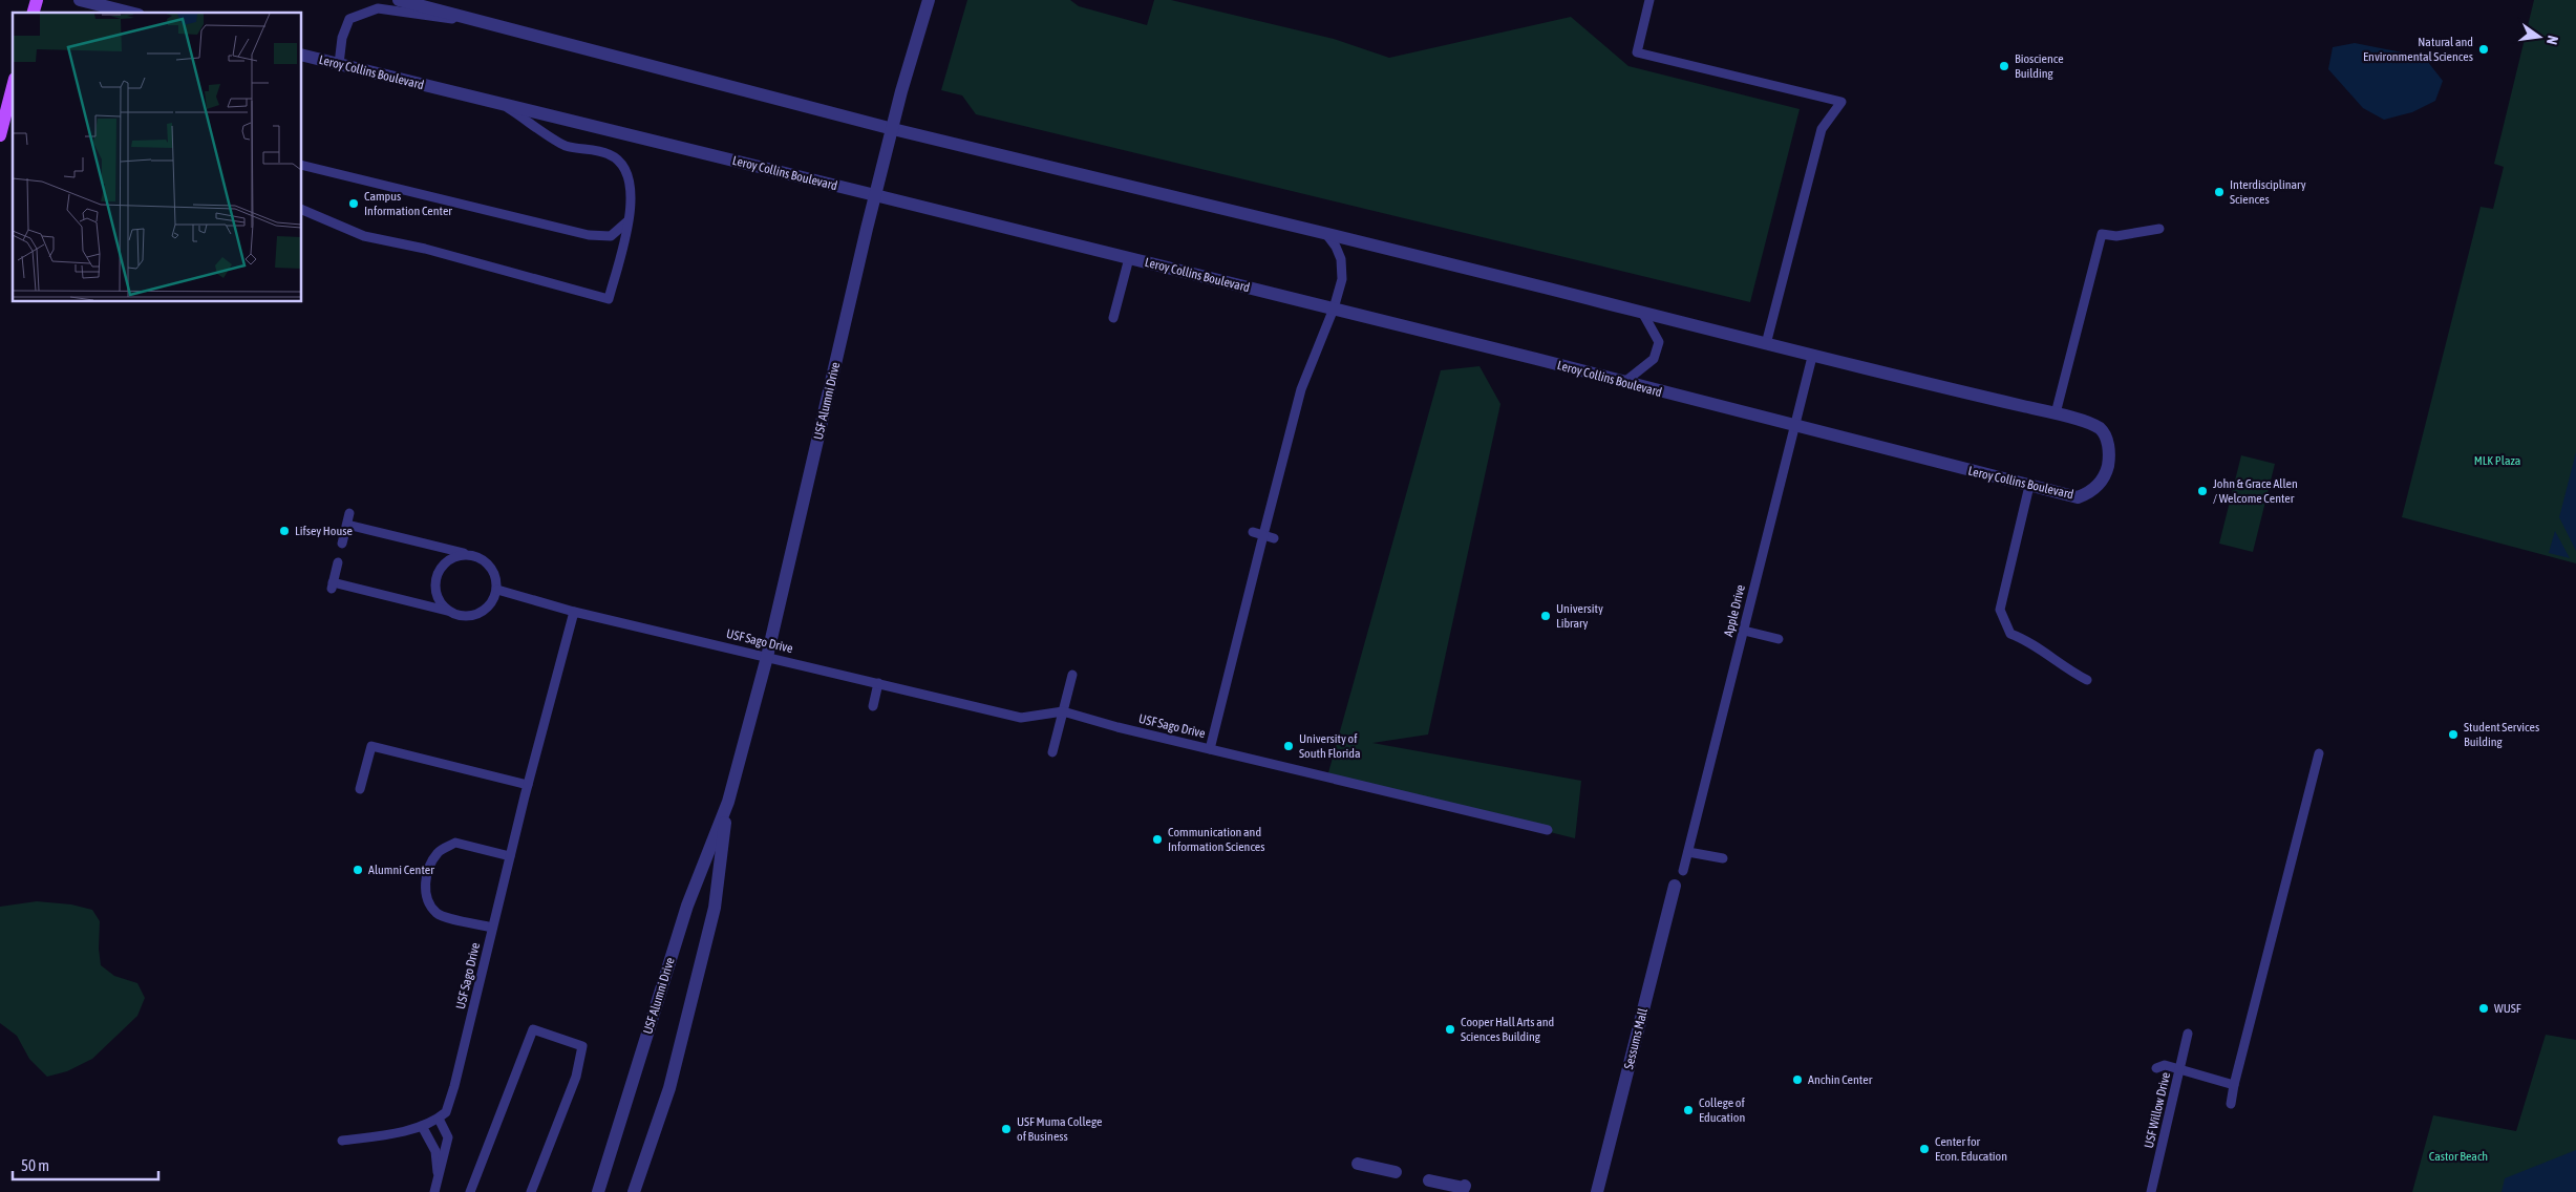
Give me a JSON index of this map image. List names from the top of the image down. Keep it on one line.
{"streets":{"street":["Leroy Collins Boulevard","USF Alumni Drive","Sessums Mall"],"lane":["Apple Drive","USF Sago Drive","USF Willow Drive"]},"crossings":[["Leroy Collins Boulevard","USF Alumni Drive"],["Leroy Collins Boulevard","Apple Drive"],["USF Alumni Drive","USF Sago Drive"]],"parks":["MLK Plaza","Castor Beach"],"places":["Natural and Environmental Sciences","Bioscience Building","Interdisciplinary Sciences","Campus Information Center","John & Grace Allen / Welcome Center","Lifsey House","University Library","Student Services Building","University of South Florida","Communication and Information Sciences","Alumni Center","WUSF","Cooper Hall Arts and Sciences Building","Anchin Center","College of Education","USF Muma College of Business","Center for Econ. Education"],"scale_bar":"50 m","north":"right"}
